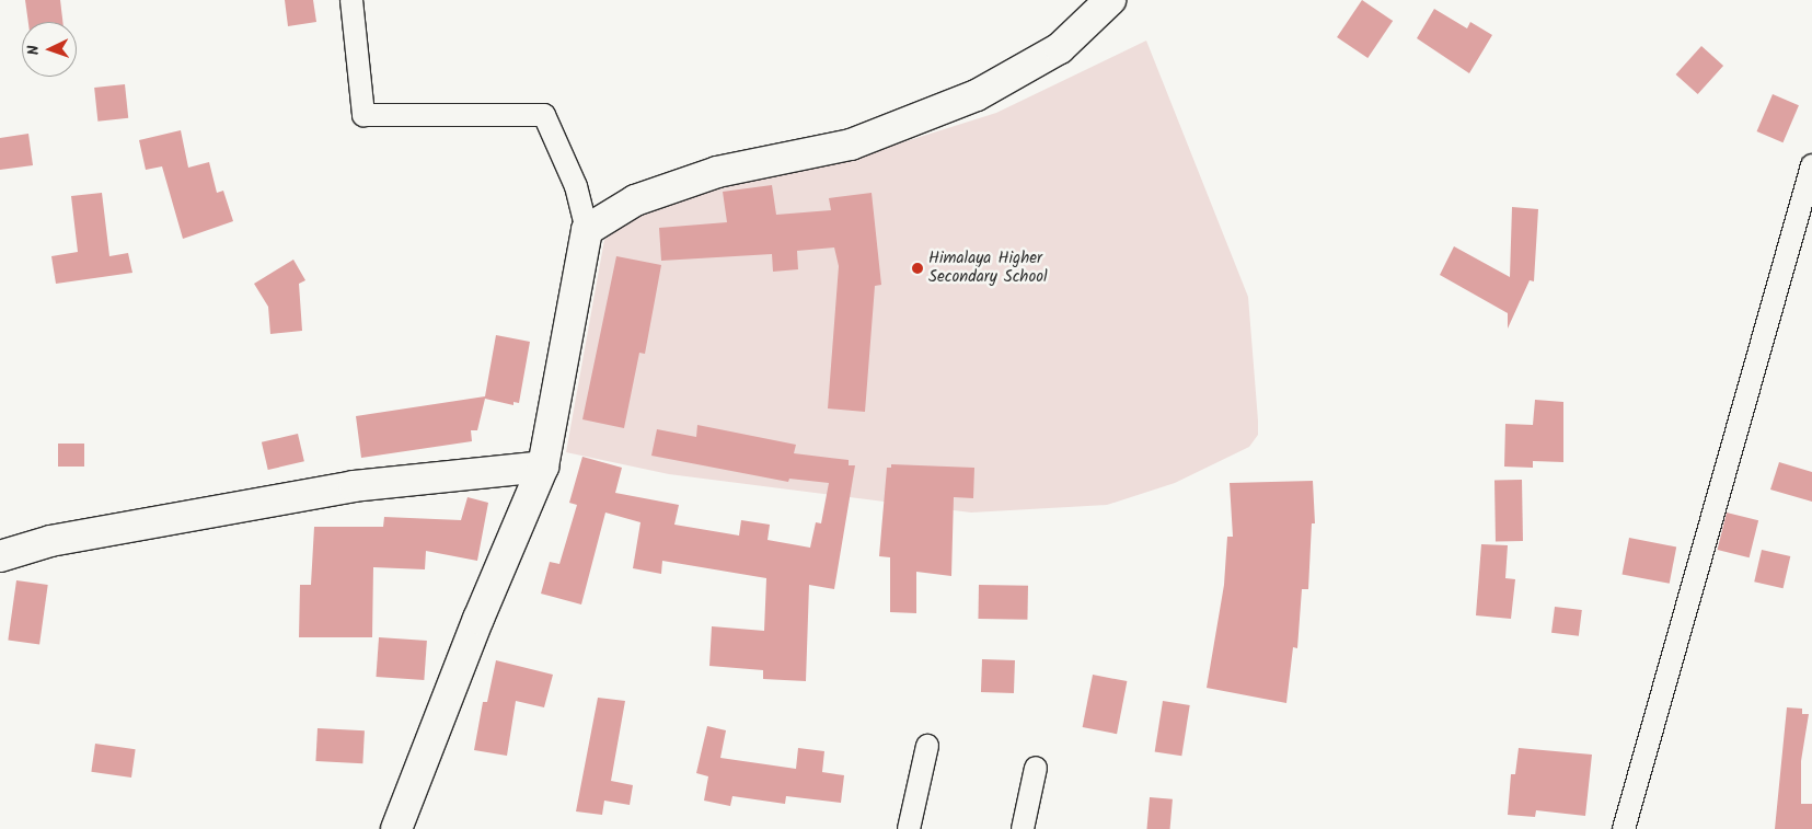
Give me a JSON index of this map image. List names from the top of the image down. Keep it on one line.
{"places":["Himalaya Higher Secondary School"],"north":"left"}
